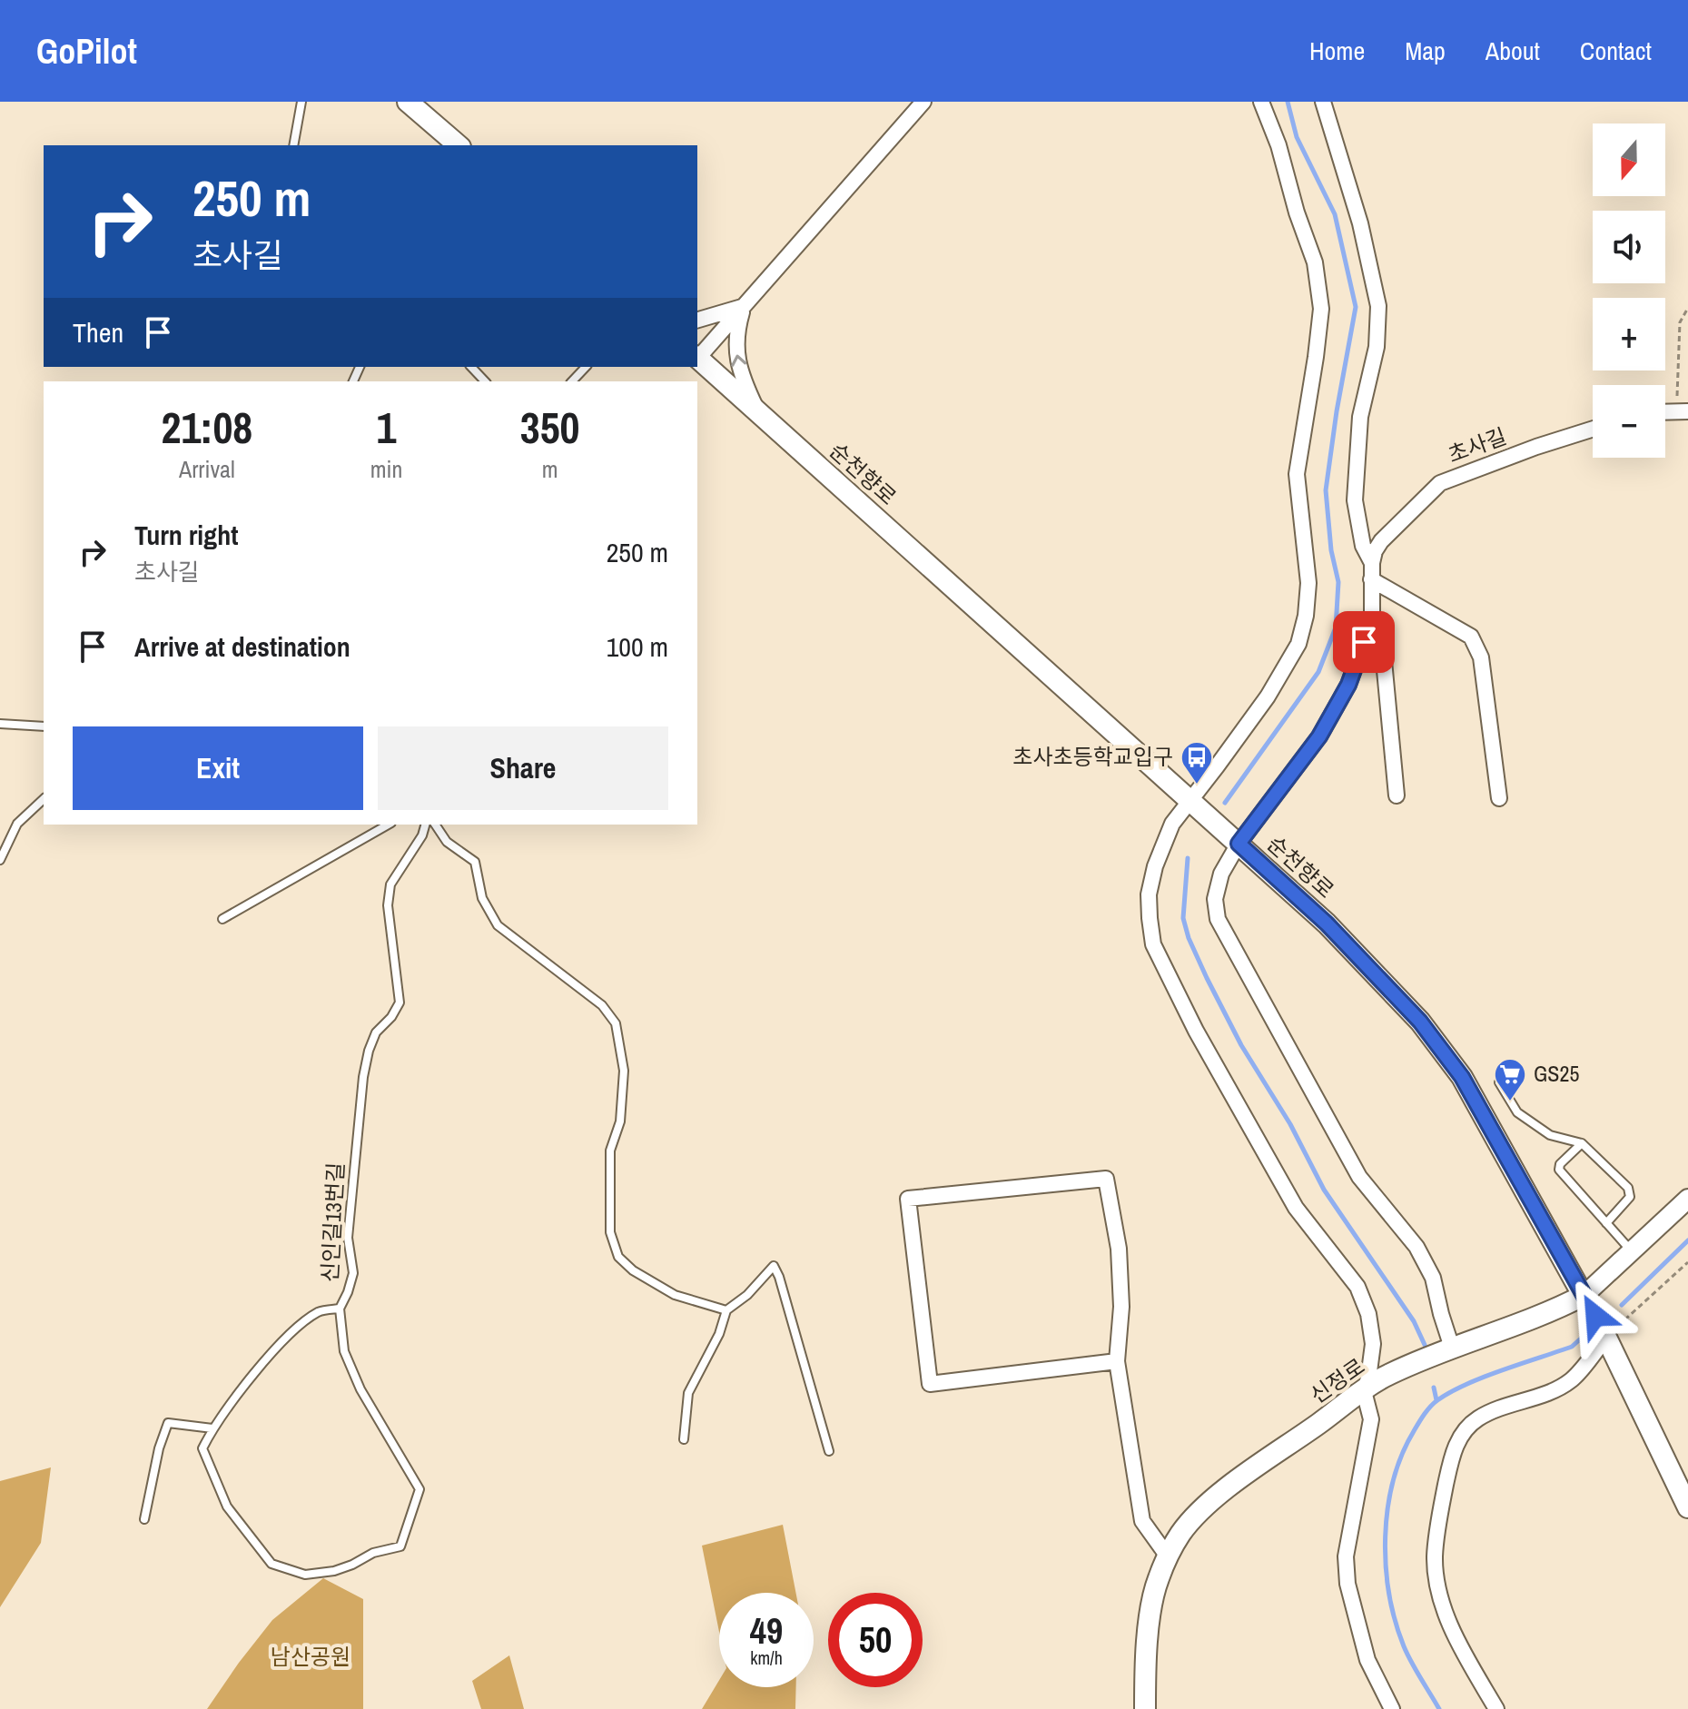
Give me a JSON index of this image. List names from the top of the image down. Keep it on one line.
{"streets":{"main road":["순천향로","신정로"],"street":["초사길"],"lane":["신인길13번길"]},"crossings":[["순천향로","신정로"]],"parks":["남산공원"],"places":{"bus stop":["초사초등학교입구"],"supermarket":["GS25"]},"north":"bottom","page":{"header":"GoPilot","nav":["Home","Map","About","Contact"],"map_buttons":["+","−"],"turn":["250 m","초사길"],"then":"Then","eta":["21:08","Arrival","1","min","350","m"],"list":[{"name":"Turn right","note":"초사길","value":"250 m"},{"name":"Arrive at destination","value":"100 m"}],"buttons":["Exit","Share"],"speed":"49 km/h","limit":"50"}}
